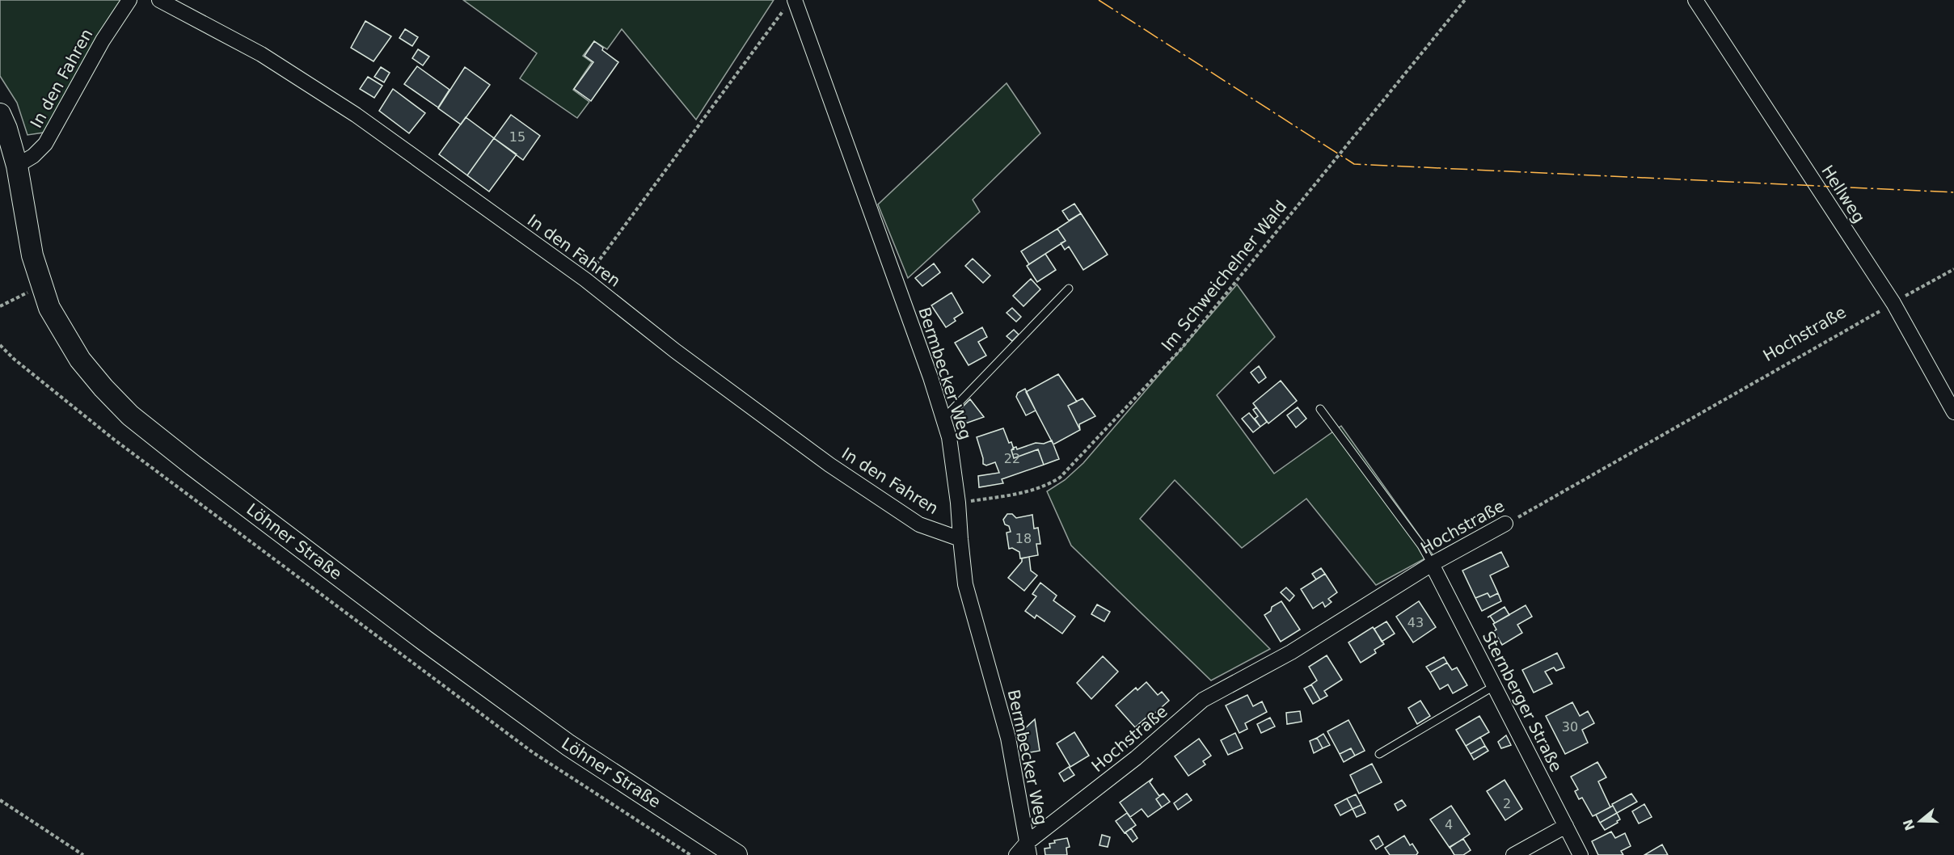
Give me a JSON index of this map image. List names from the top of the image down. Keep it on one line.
{"streets":{"main road":["Löhner Straße"],"street":["In den Fahren","Hellweg","Hochstraße","Bermbecker Weg","Sternberger Straße"],"path":["Im Schweichelner Wald"]},"crossings":[["In den Fahren","Bermbecker Weg"],["In den Fahren","Löhner Straße"],["Hellweg","Hochstraße"],["Im Schweichelner Wald","Bermbecker Weg"],["Hochstraße","Bermbecker Weg"],["Hochstraße","Sternberger Straße"]],"house_numbers":["15","22","18","43","30","2","4"],"north":"left"}
